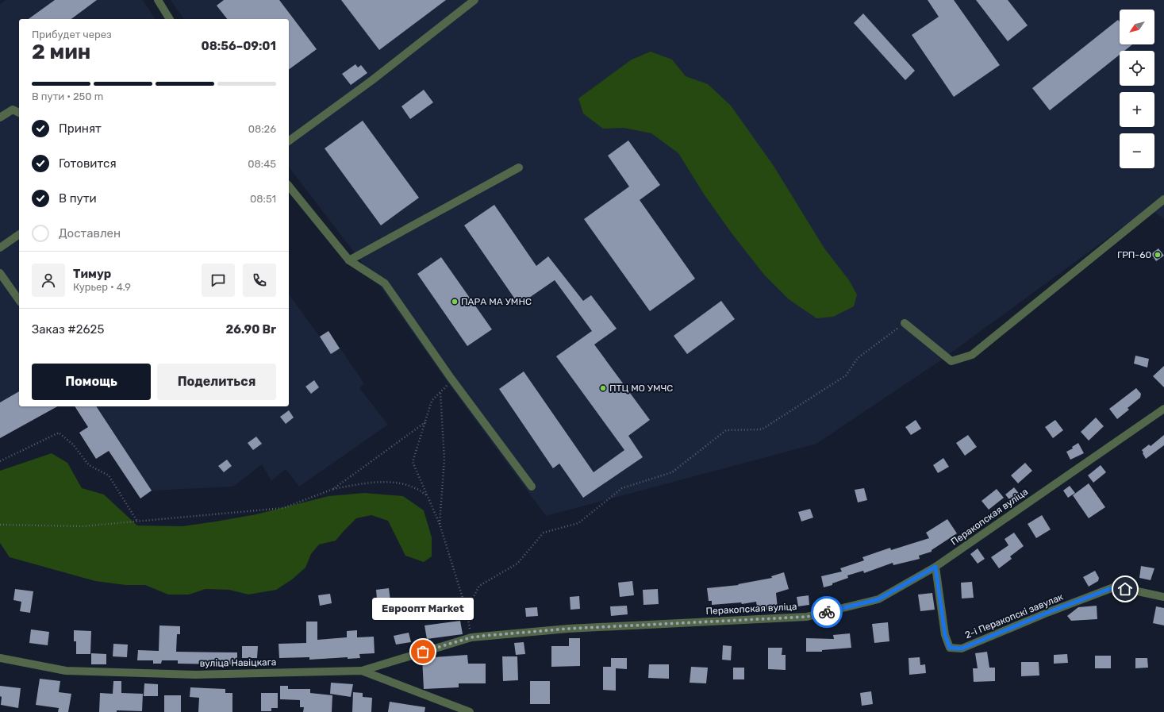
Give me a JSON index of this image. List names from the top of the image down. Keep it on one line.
{"streets":{"street":["Перакопская вуліца","2-і Перакопскі завулак","вуліца Навіцкага"]},"crossings":[["Перакопская вуліца","2-і Перакопскі завулак"],["Перакопская вуліца","вуліца Навіцкага"]],"places":["ГРП-60","ПАРА МА УМНС","ПТЦ МО УМЧС","Евроопт Market"],"north":"bottom left","page":{"map_buttons":["+","−"],"heading":["2 мин","Прибудет через","08:56–09:01"],"panel":["Тимур","Курьер · 4.9","Заказ #2625","26.90 Br"],"bar":"В пути · 250 m","list":[["Принят","08:26"],["Готовится","08:45"],["В пути","08:51"],"Доставлен"],"buttons":["Помощь","Поделиться"],"bubble":"Евроопт Market"}}
